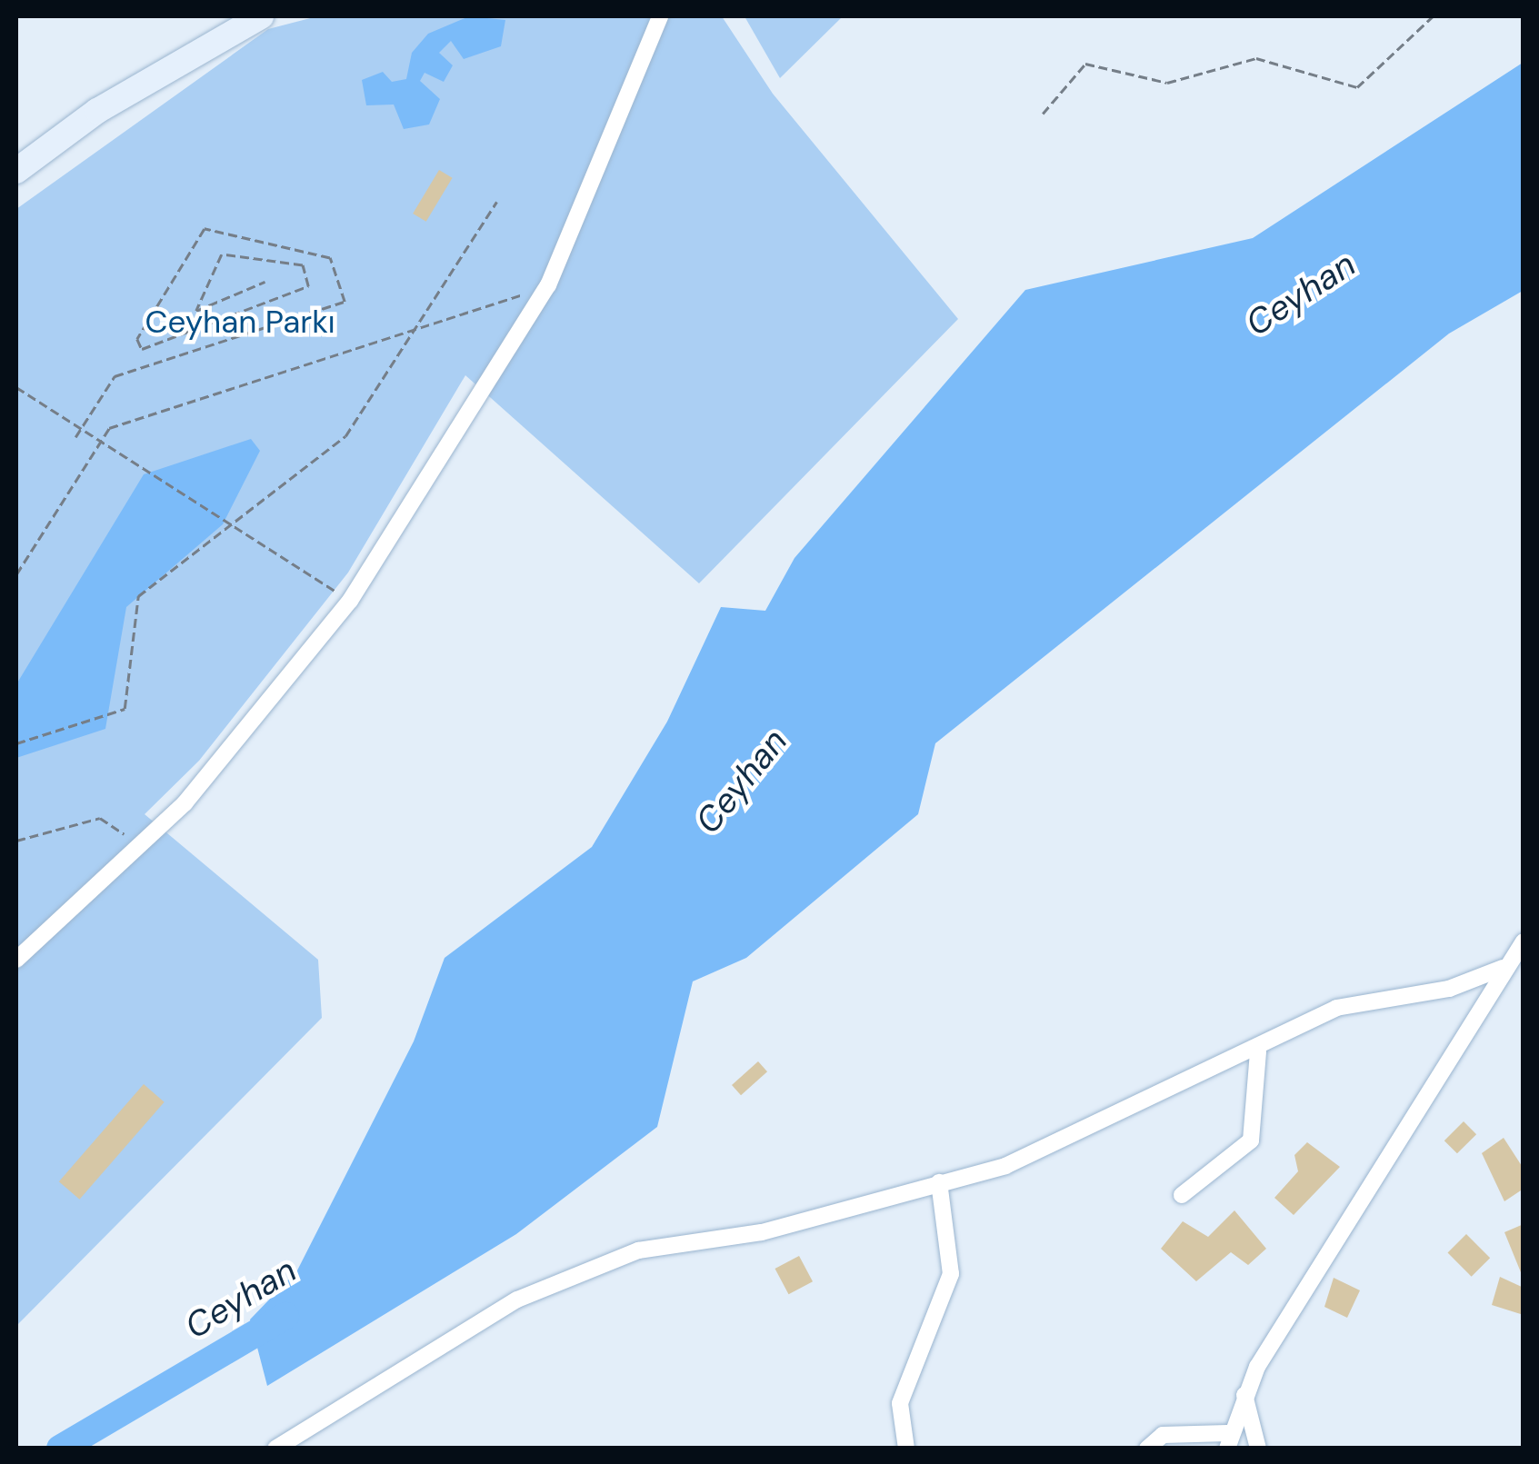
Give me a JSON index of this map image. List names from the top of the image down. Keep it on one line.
{"water":["Ceyhan"],"parks":["Ceyhan Parkı"]}
